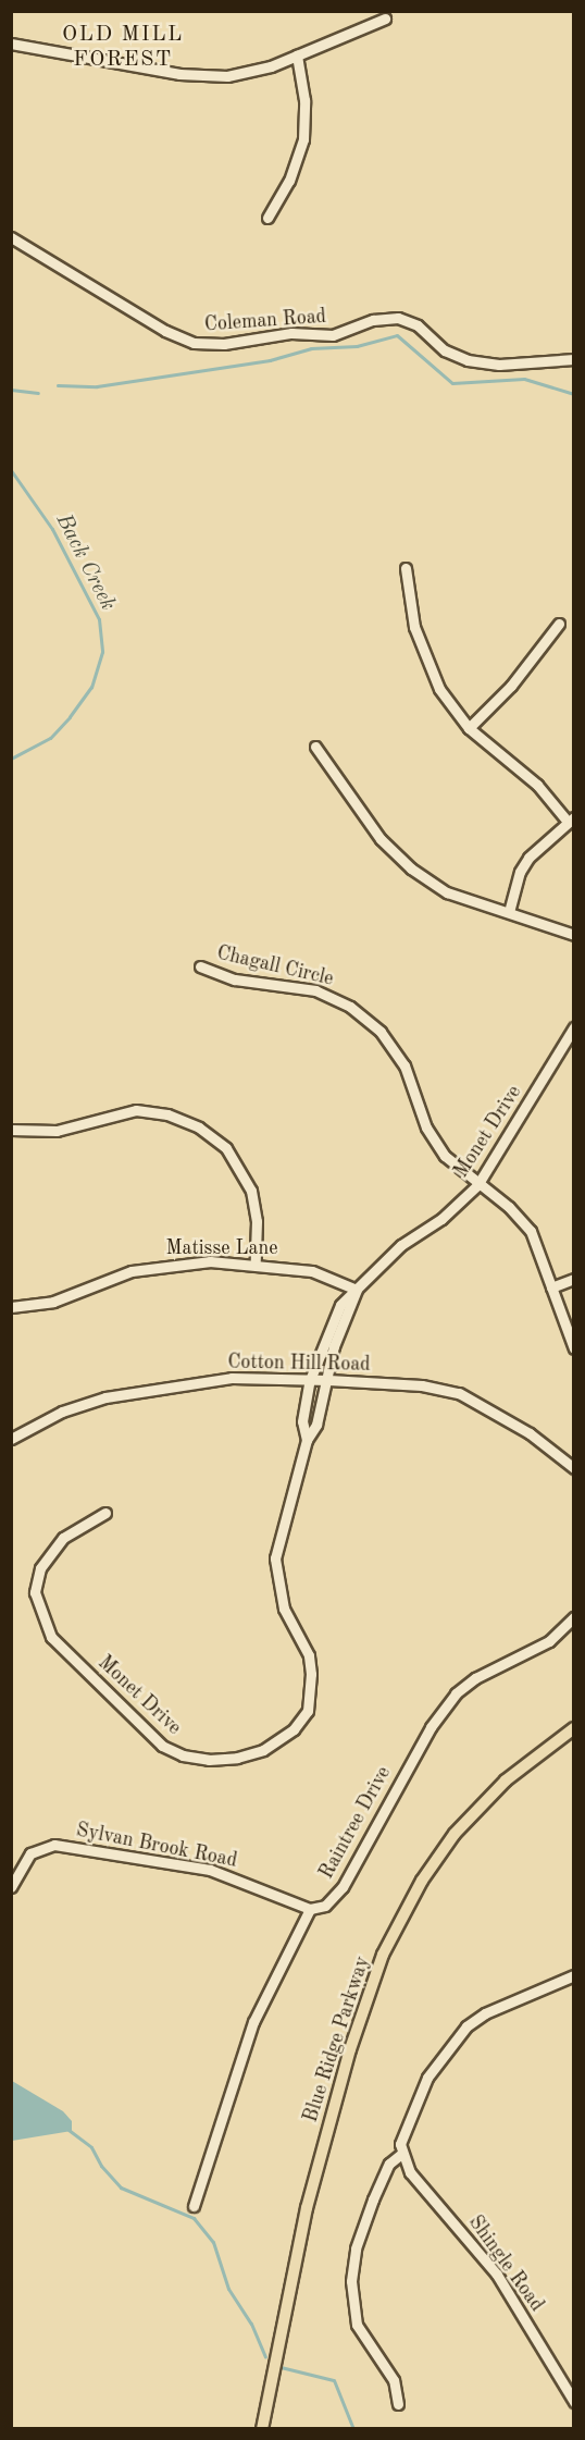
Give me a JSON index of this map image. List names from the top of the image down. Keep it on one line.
{"streets":{"main road":["Blue Ridge Parkway"],"street":["Coleman Road","Chagall Circle","Monet Drive","Matisse Lane","Cotton Hill Road","Raintree Drive","Sylvan Brook Road","Shingle Road"]},"crossings":[["Chagall Circle","Monet Drive"],["Monet Drive","Matisse Lane"],["Monet Drive","Cotton Hill Road"],["Raintree Drive","Sylvan Brook Road"]],"districts":["OLD MILL FOREST"],"water":["Back Creek"]}
